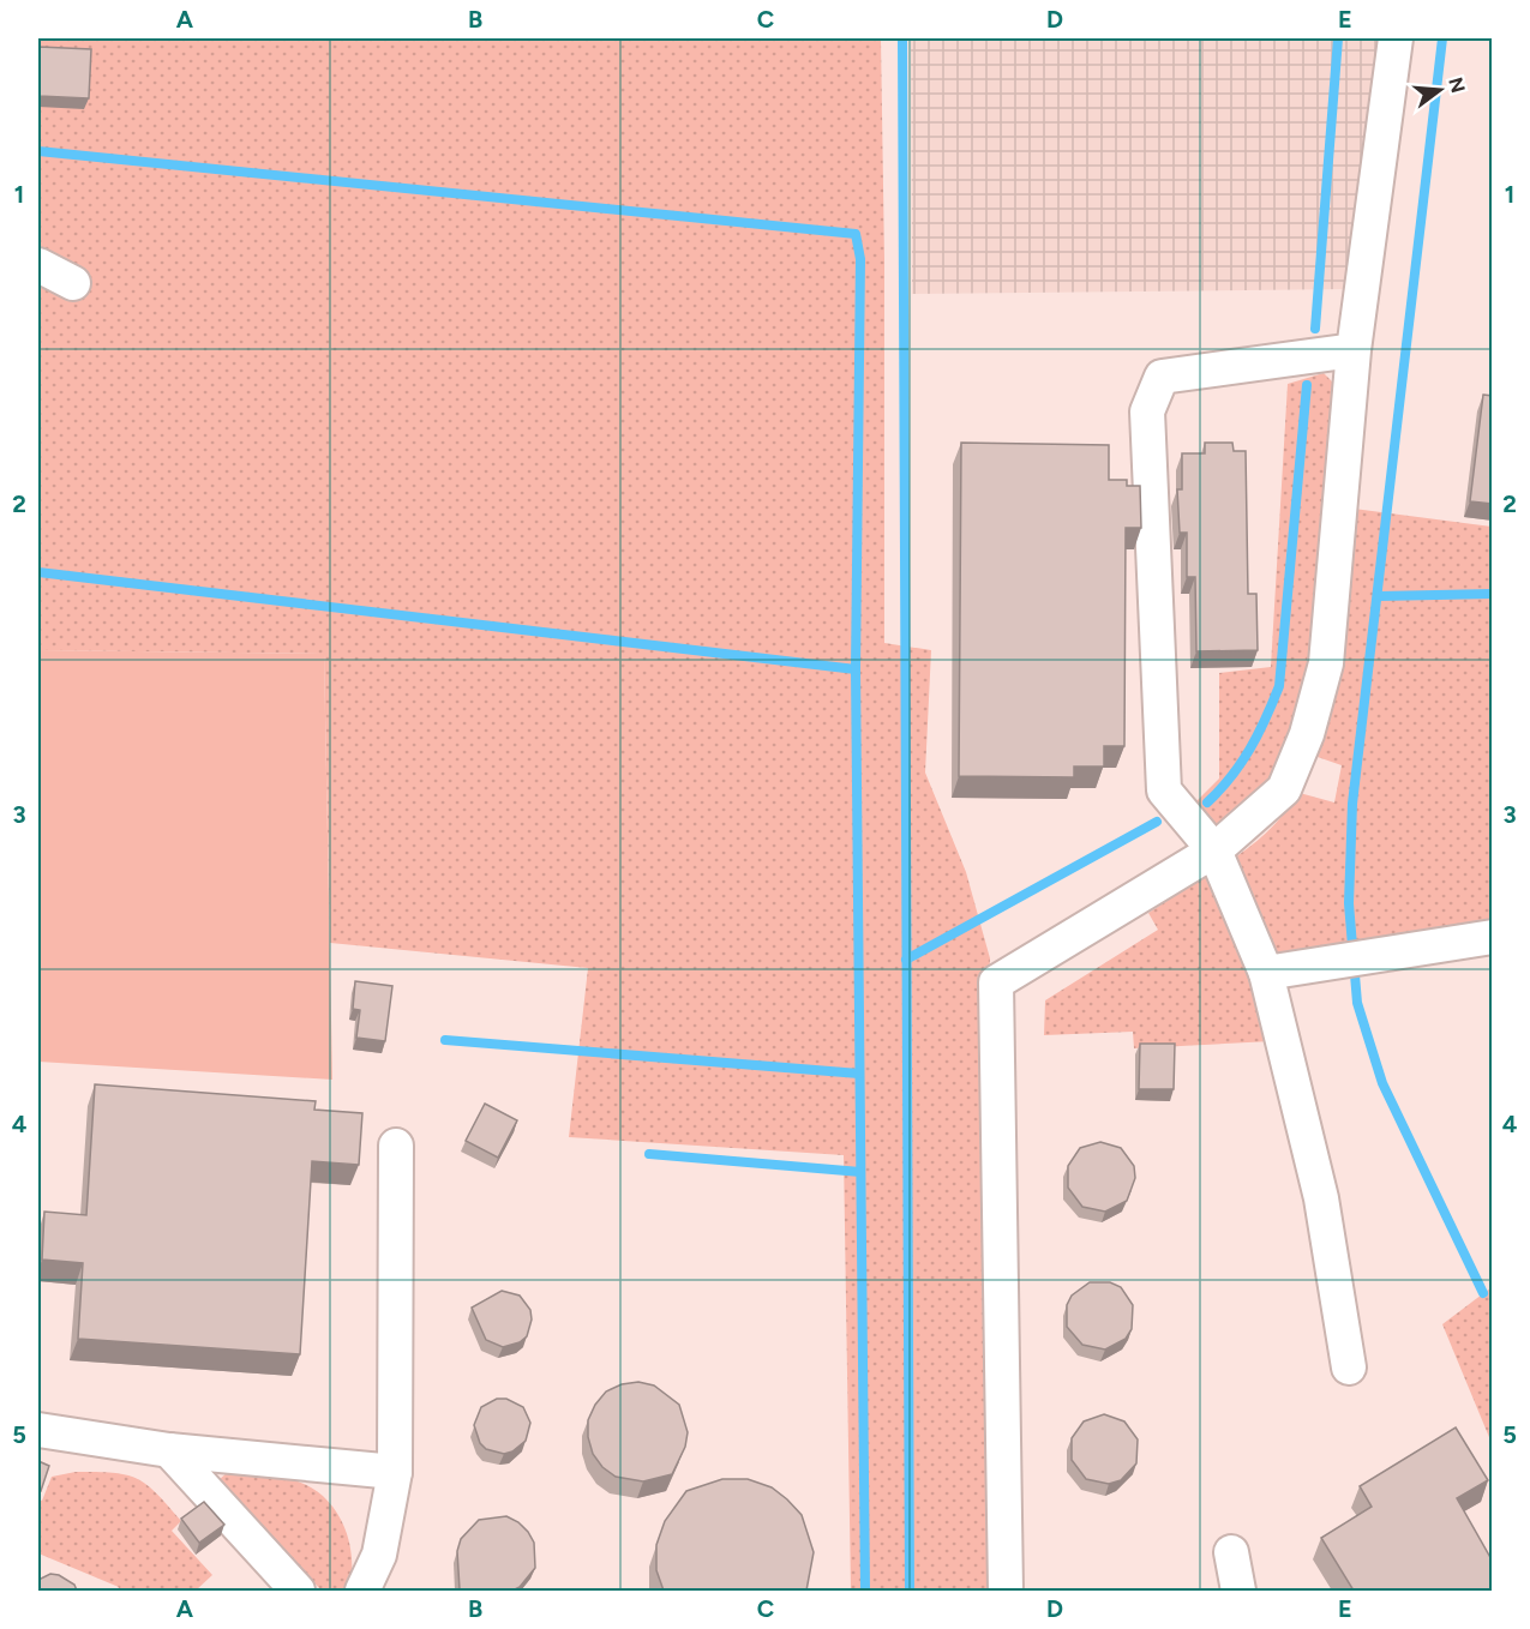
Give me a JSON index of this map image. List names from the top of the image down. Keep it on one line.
{"north":"right","grid":{"columns":["A","B","C","D","E"],"rows":["1","2","3","4","5"]}}
